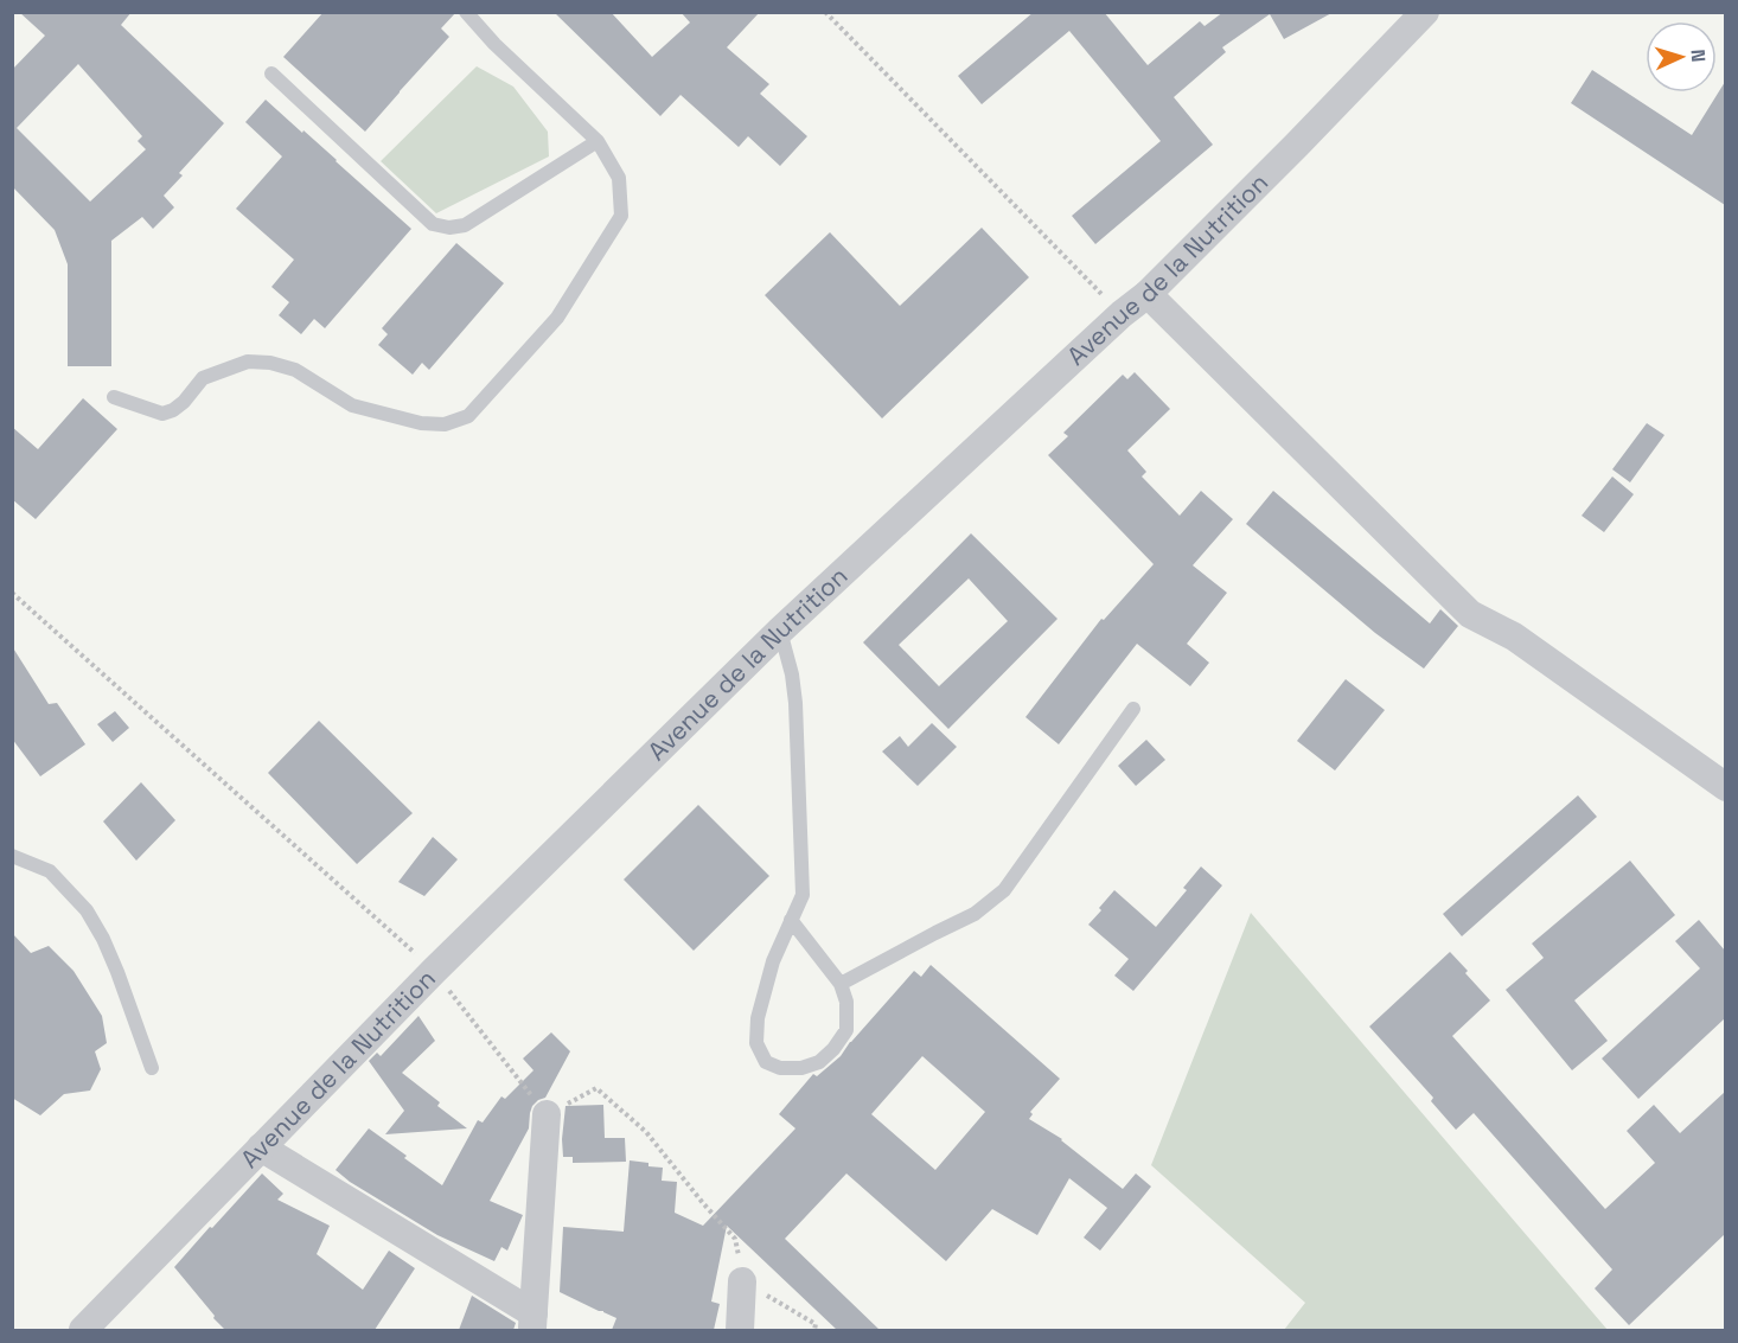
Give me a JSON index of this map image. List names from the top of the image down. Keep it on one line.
{"streets":{"street":["Avenue de la Nutrition"]},"north":"right"}
